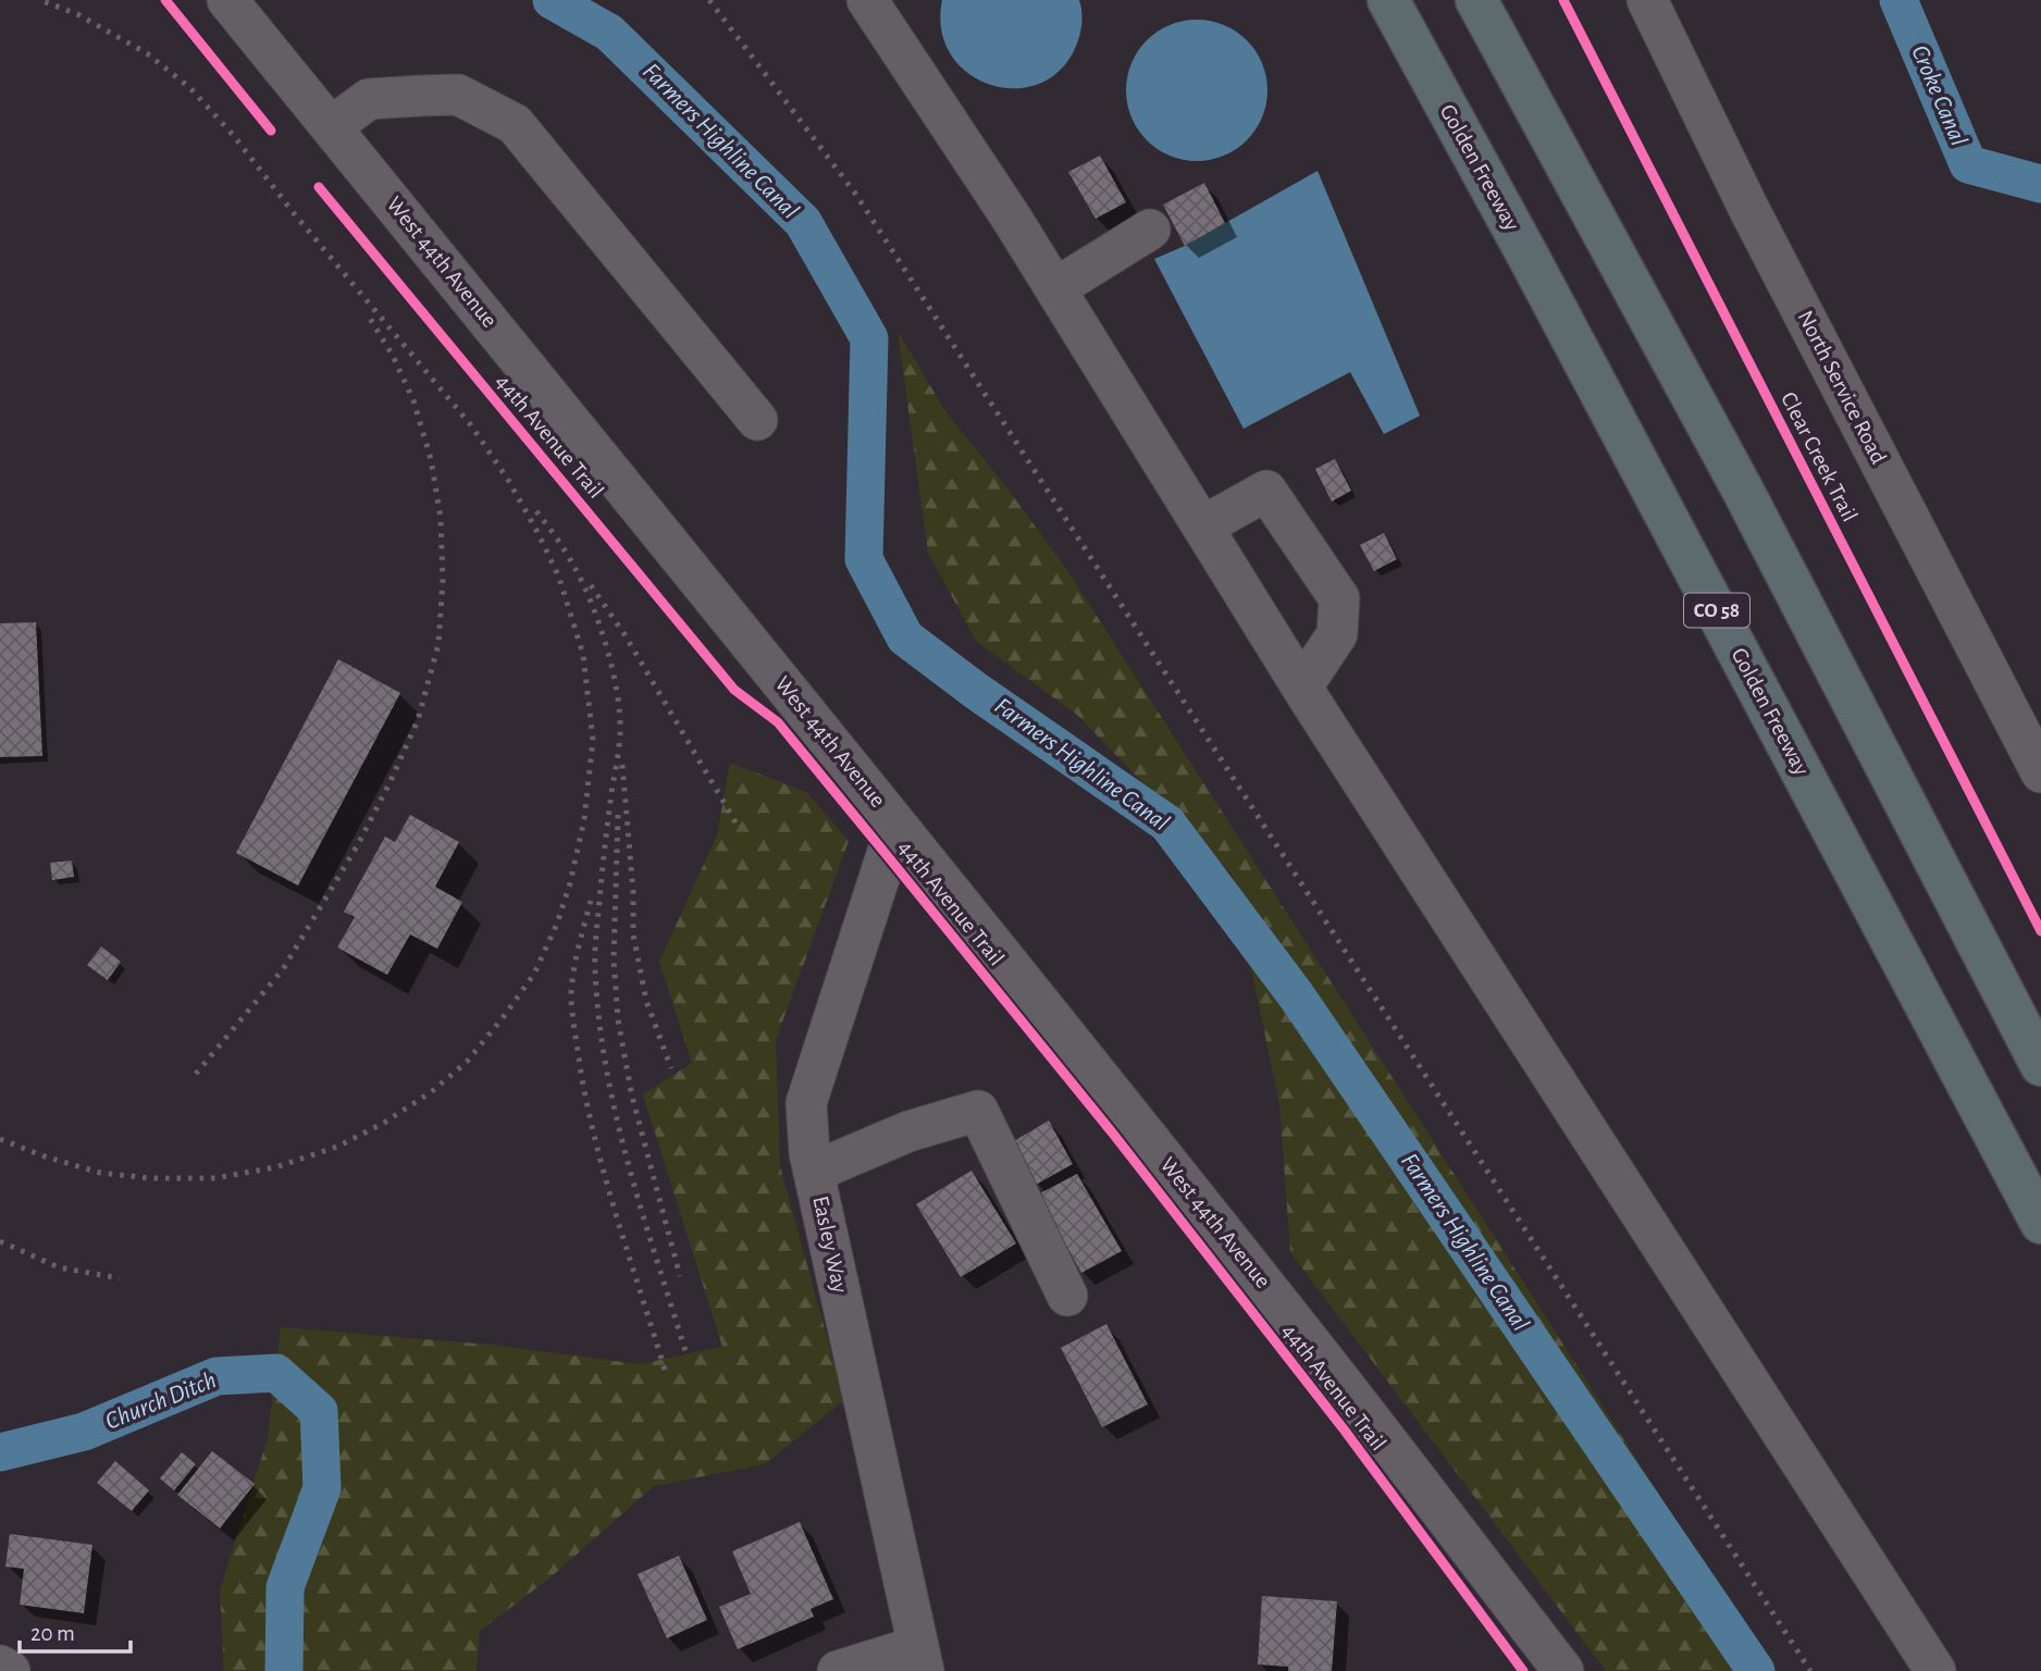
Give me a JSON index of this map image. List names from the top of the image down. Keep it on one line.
{"streets":{"highway":["Golden Freeway","CO 58"],"street":["West 44th Avenue","North Service Road","Easley Way"],"cycle path":["44th Avenue Trail","Clear Creek Trail"]},"crossings":[["West 44th Avenue","Easley Way"]],"water":["Croke Canal","Farmers Highline Canal","Church Ditch"],"scale_bar":"20 m"}
